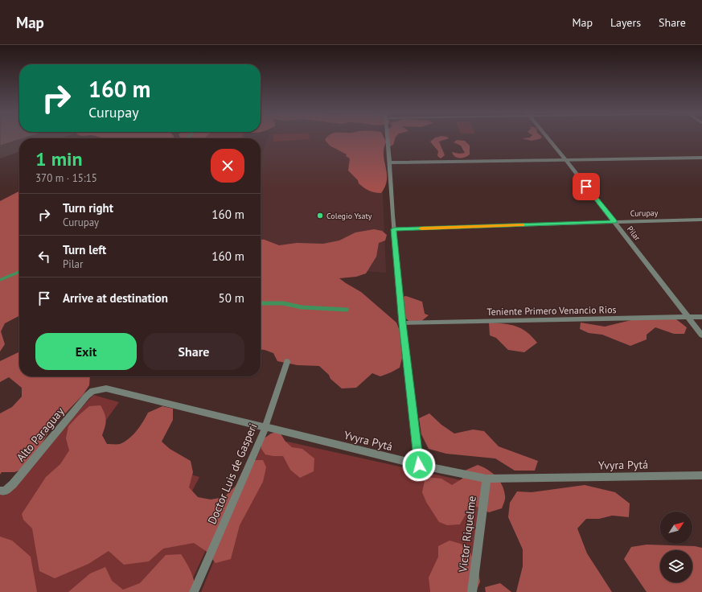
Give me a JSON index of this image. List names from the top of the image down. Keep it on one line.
{"streets":{"street":["Curupay","Pilar","Teniente Primero Venancio Rios","Alto Paraguay","Yvyra Pytá","Doctor Luis de Gasperi","Victor Riquelme"]},"crossings":[["Curupay","Pilar"],["Pilar","Teniente Primero Venancio Rios"],["Alto Paraguay","Yvyra Pytá"],["Yvyra Pytá","Doctor Luis de Gasperi"],["Yvyra Pytá","Victor Riquelme"]],"places":["Colegio Ysaty"],"north":"top right","page":{"header":"Map","nav":["Map","Layers","Share"],"turn":["160 m","Curupay"],"heading":["1 min","370 m · 15:15"],"list":[{"name":"Turn right","note":"Curupay","value":"160 m"},{"name":"Turn left","note":"Pilar","value":"160 m"},{"name":"Arrive at destination","value":"50 m"}],"buttons":["Exit","Share"]}}
